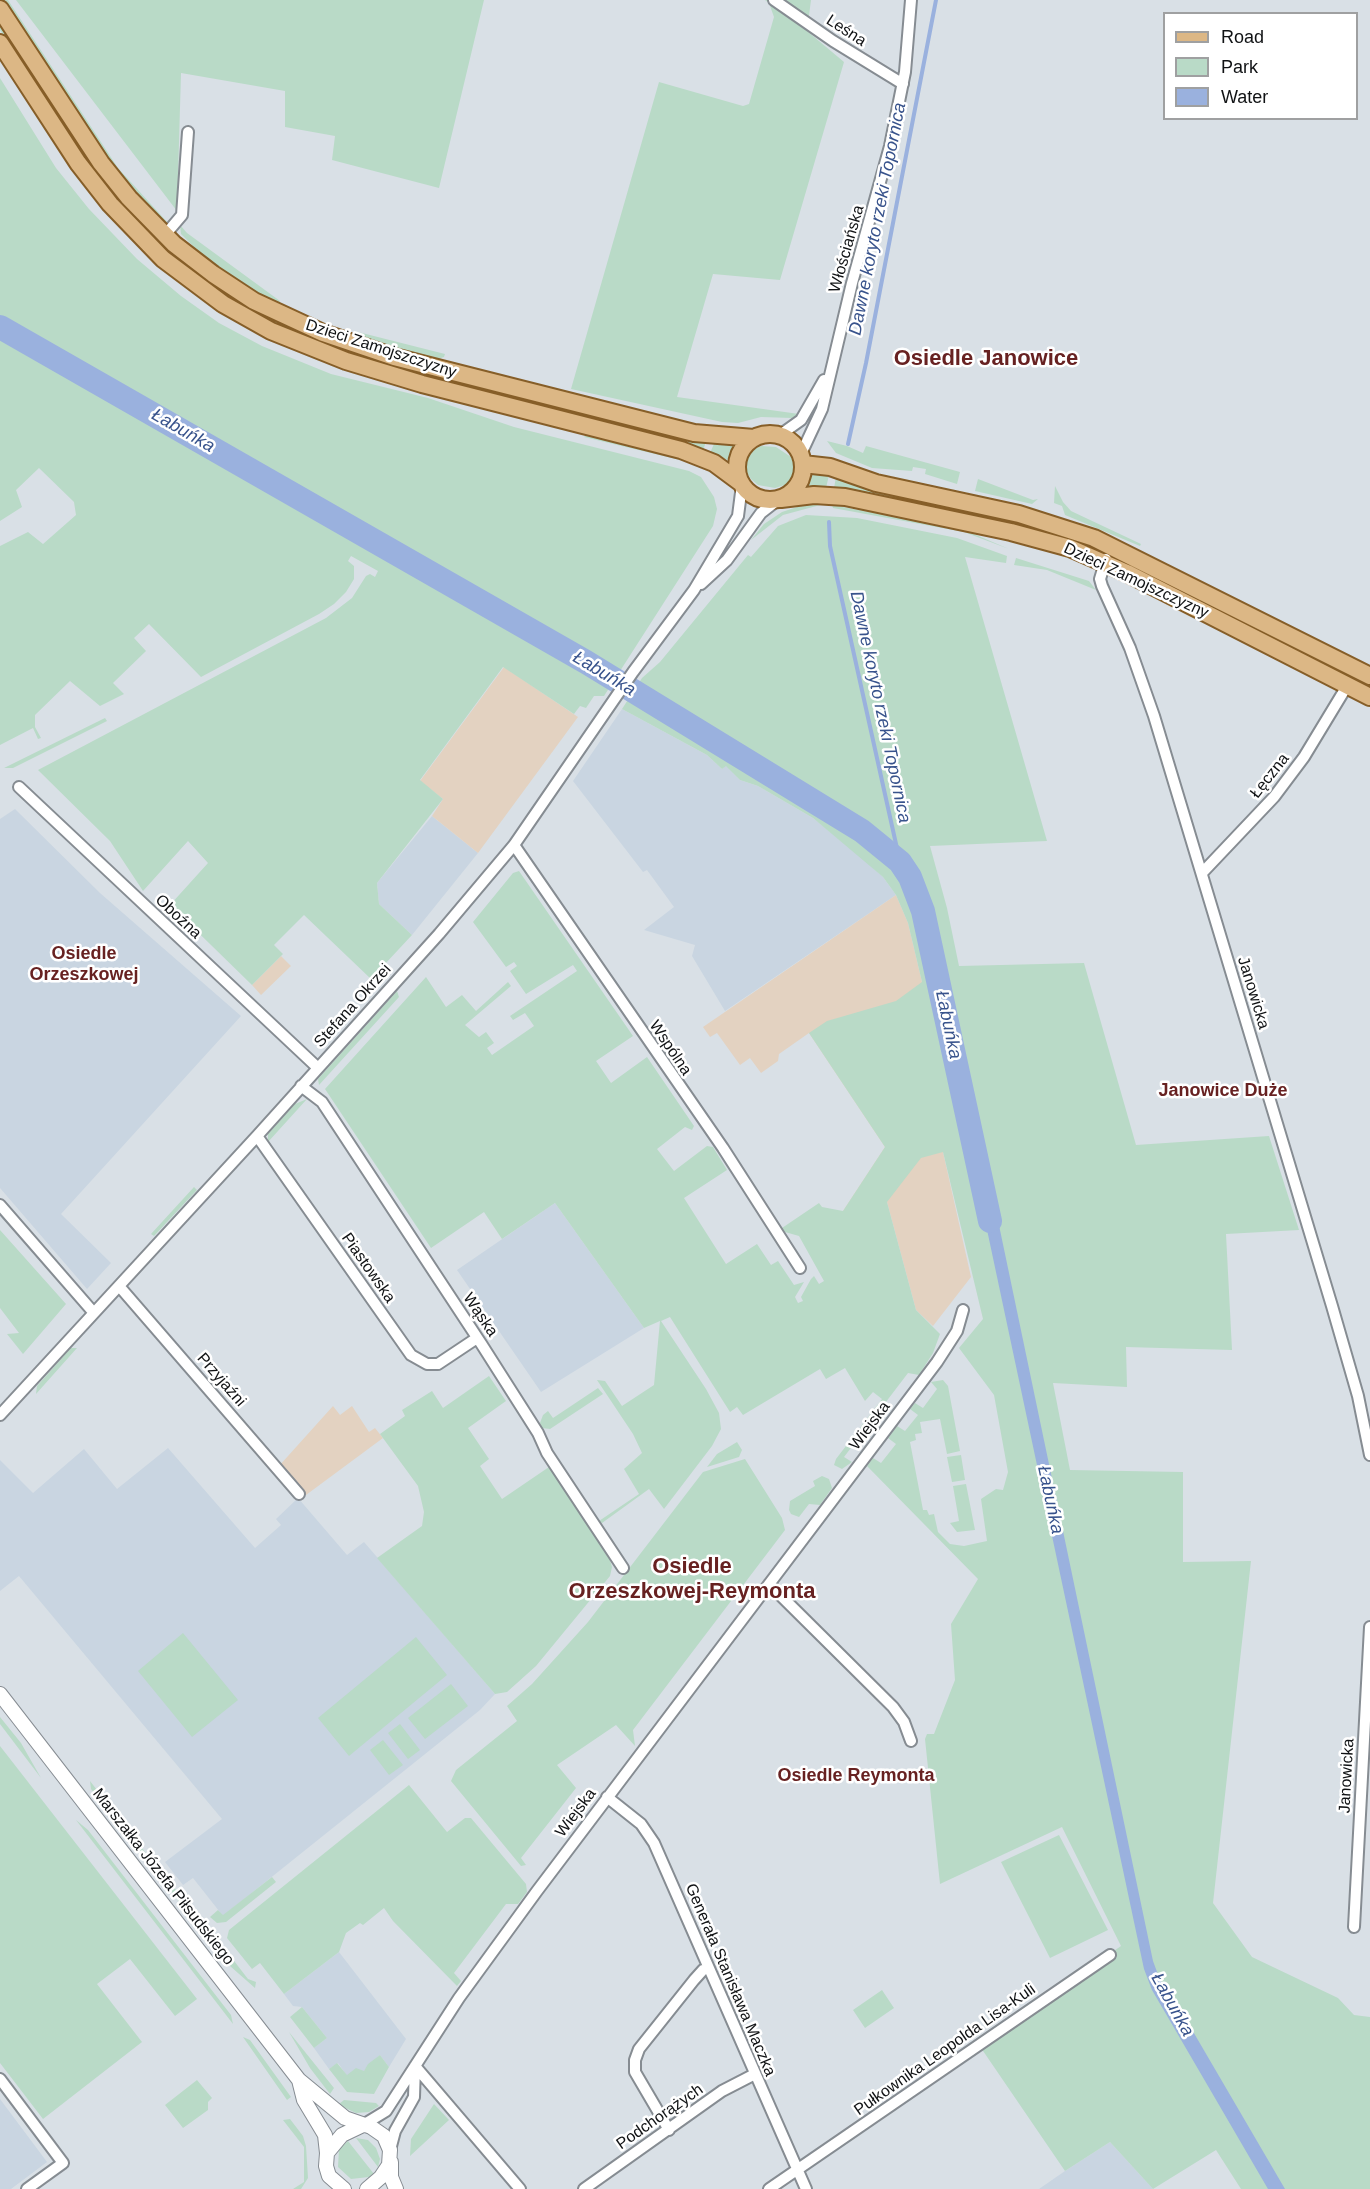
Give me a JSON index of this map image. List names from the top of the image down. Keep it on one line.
{"streets":{"main road":["Dzieci Zamojszczyzny"],"street":["Leśna","Włościańska","Łęczna","Oboźna","Janowicka","Stefana Okrzei","Wspólna","Piastowska","Wąska","Przyjaźni","Wiejska","Marszałka Józefa Piłsudskiego","Generała Stanisława Maczka","Pułkownika Leopolda Lisa-Kuli","Podchorążych"]},"crossings":[["Leśna","Włościańska"],["Włościańska","Dzieci Zamojszczyzny"],["Włościańska","Stefana Okrzei"],["Dzieci Zamojszczyzny","Łęczna"],["Dzieci Zamojszczyzny","Janowicka"],["Dzieci Zamojszczyzny","Stefana Okrzei"],["Łęczna","Janowicka"],["Oboźna","Stefana Okrzei"],["Stefana Okrzei","Wspólna"],["Stefana Okrzei","Piastowska"],["Stefana Okrzei","Wąska"],["Stefana Okrzei","Przyjaźni"],["Piastowska","Wąska"],["Wiejska","Marszałka Józefa Piłsudskiego"],["Wiejska","Generała Stanisława Maczka"],["Generała Stanisława Maczka","Pułkownika Leopolda Lisa-Kuli"],["Generała Stanisława Maczka","Podchorążych"]],"districts":["Osiedle Janowice","Osiedle Orzeszkowej","Janowice Duże","Osiedle Orzeszkowej-Reymonta","Osiedle Reymonta"],"water":["Dawne koryto rzeki Topornica","Łabuńka"],"legend":["Road","Park","Water"]}
